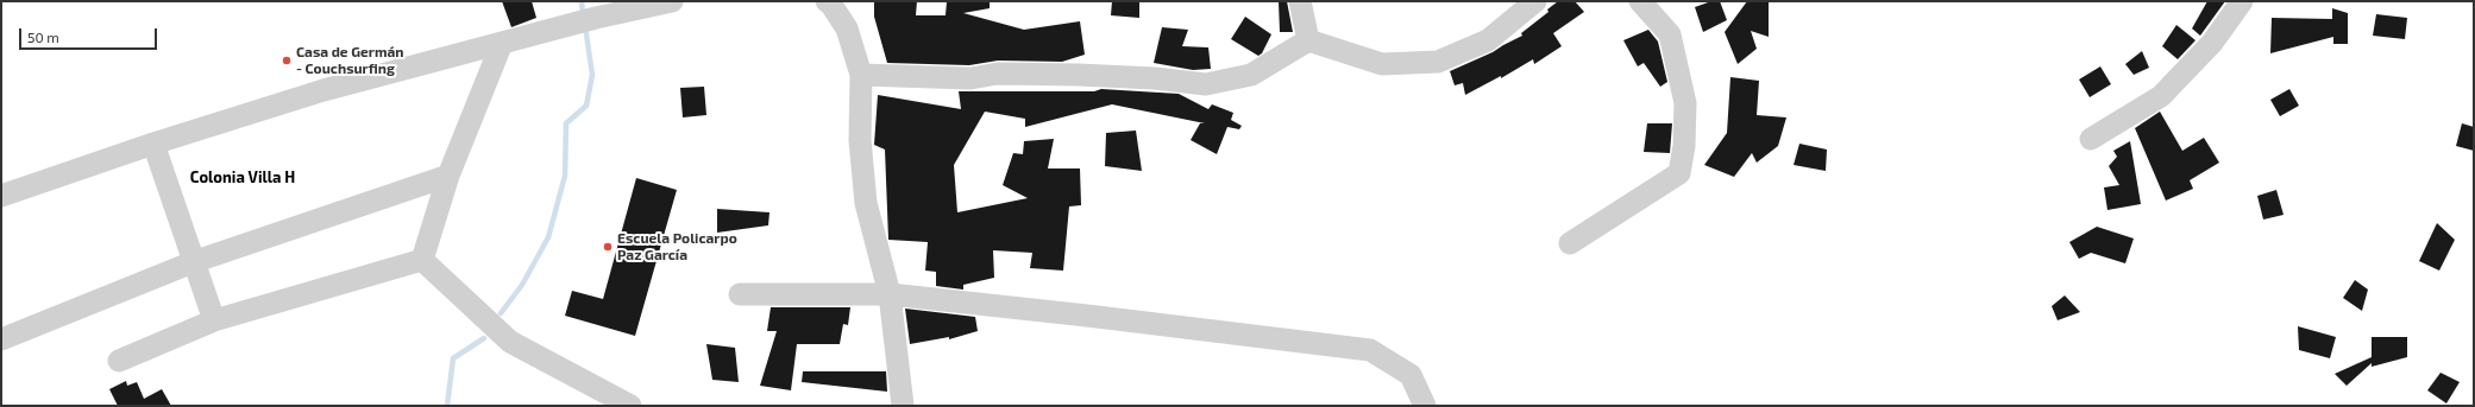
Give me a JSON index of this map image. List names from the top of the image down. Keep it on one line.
{"districts":["Colonia Villa H"],"places":["Casa de Germán - Couchsurfing","Escuela Policarpo Paz García"],"scale_bar":"50 m"}
